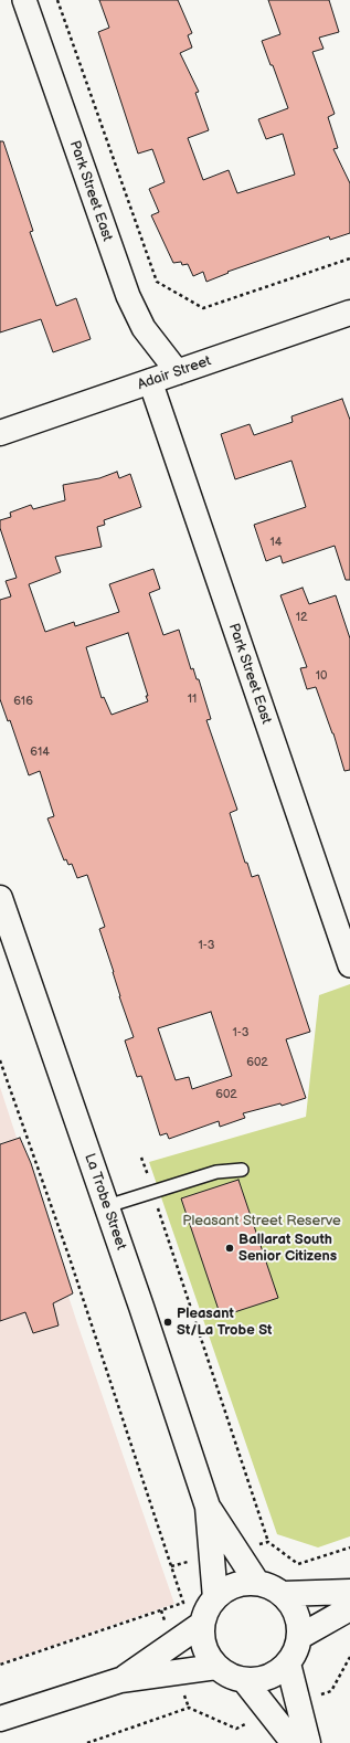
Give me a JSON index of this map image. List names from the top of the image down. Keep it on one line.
{"streets":{"main road":["Adair Street","La Trobe Street"],"street":["Park Street East"]},"crossings":[["Park Street East","Adair Street"]],"parks":["Pleasant Street Reserve"],"places":["Ballarat South Senior Citizens","Pleasant St/La Trobe St"],"house_numbers":["14","12","10","11","616","614","1-3","1-3","602","602"]}
